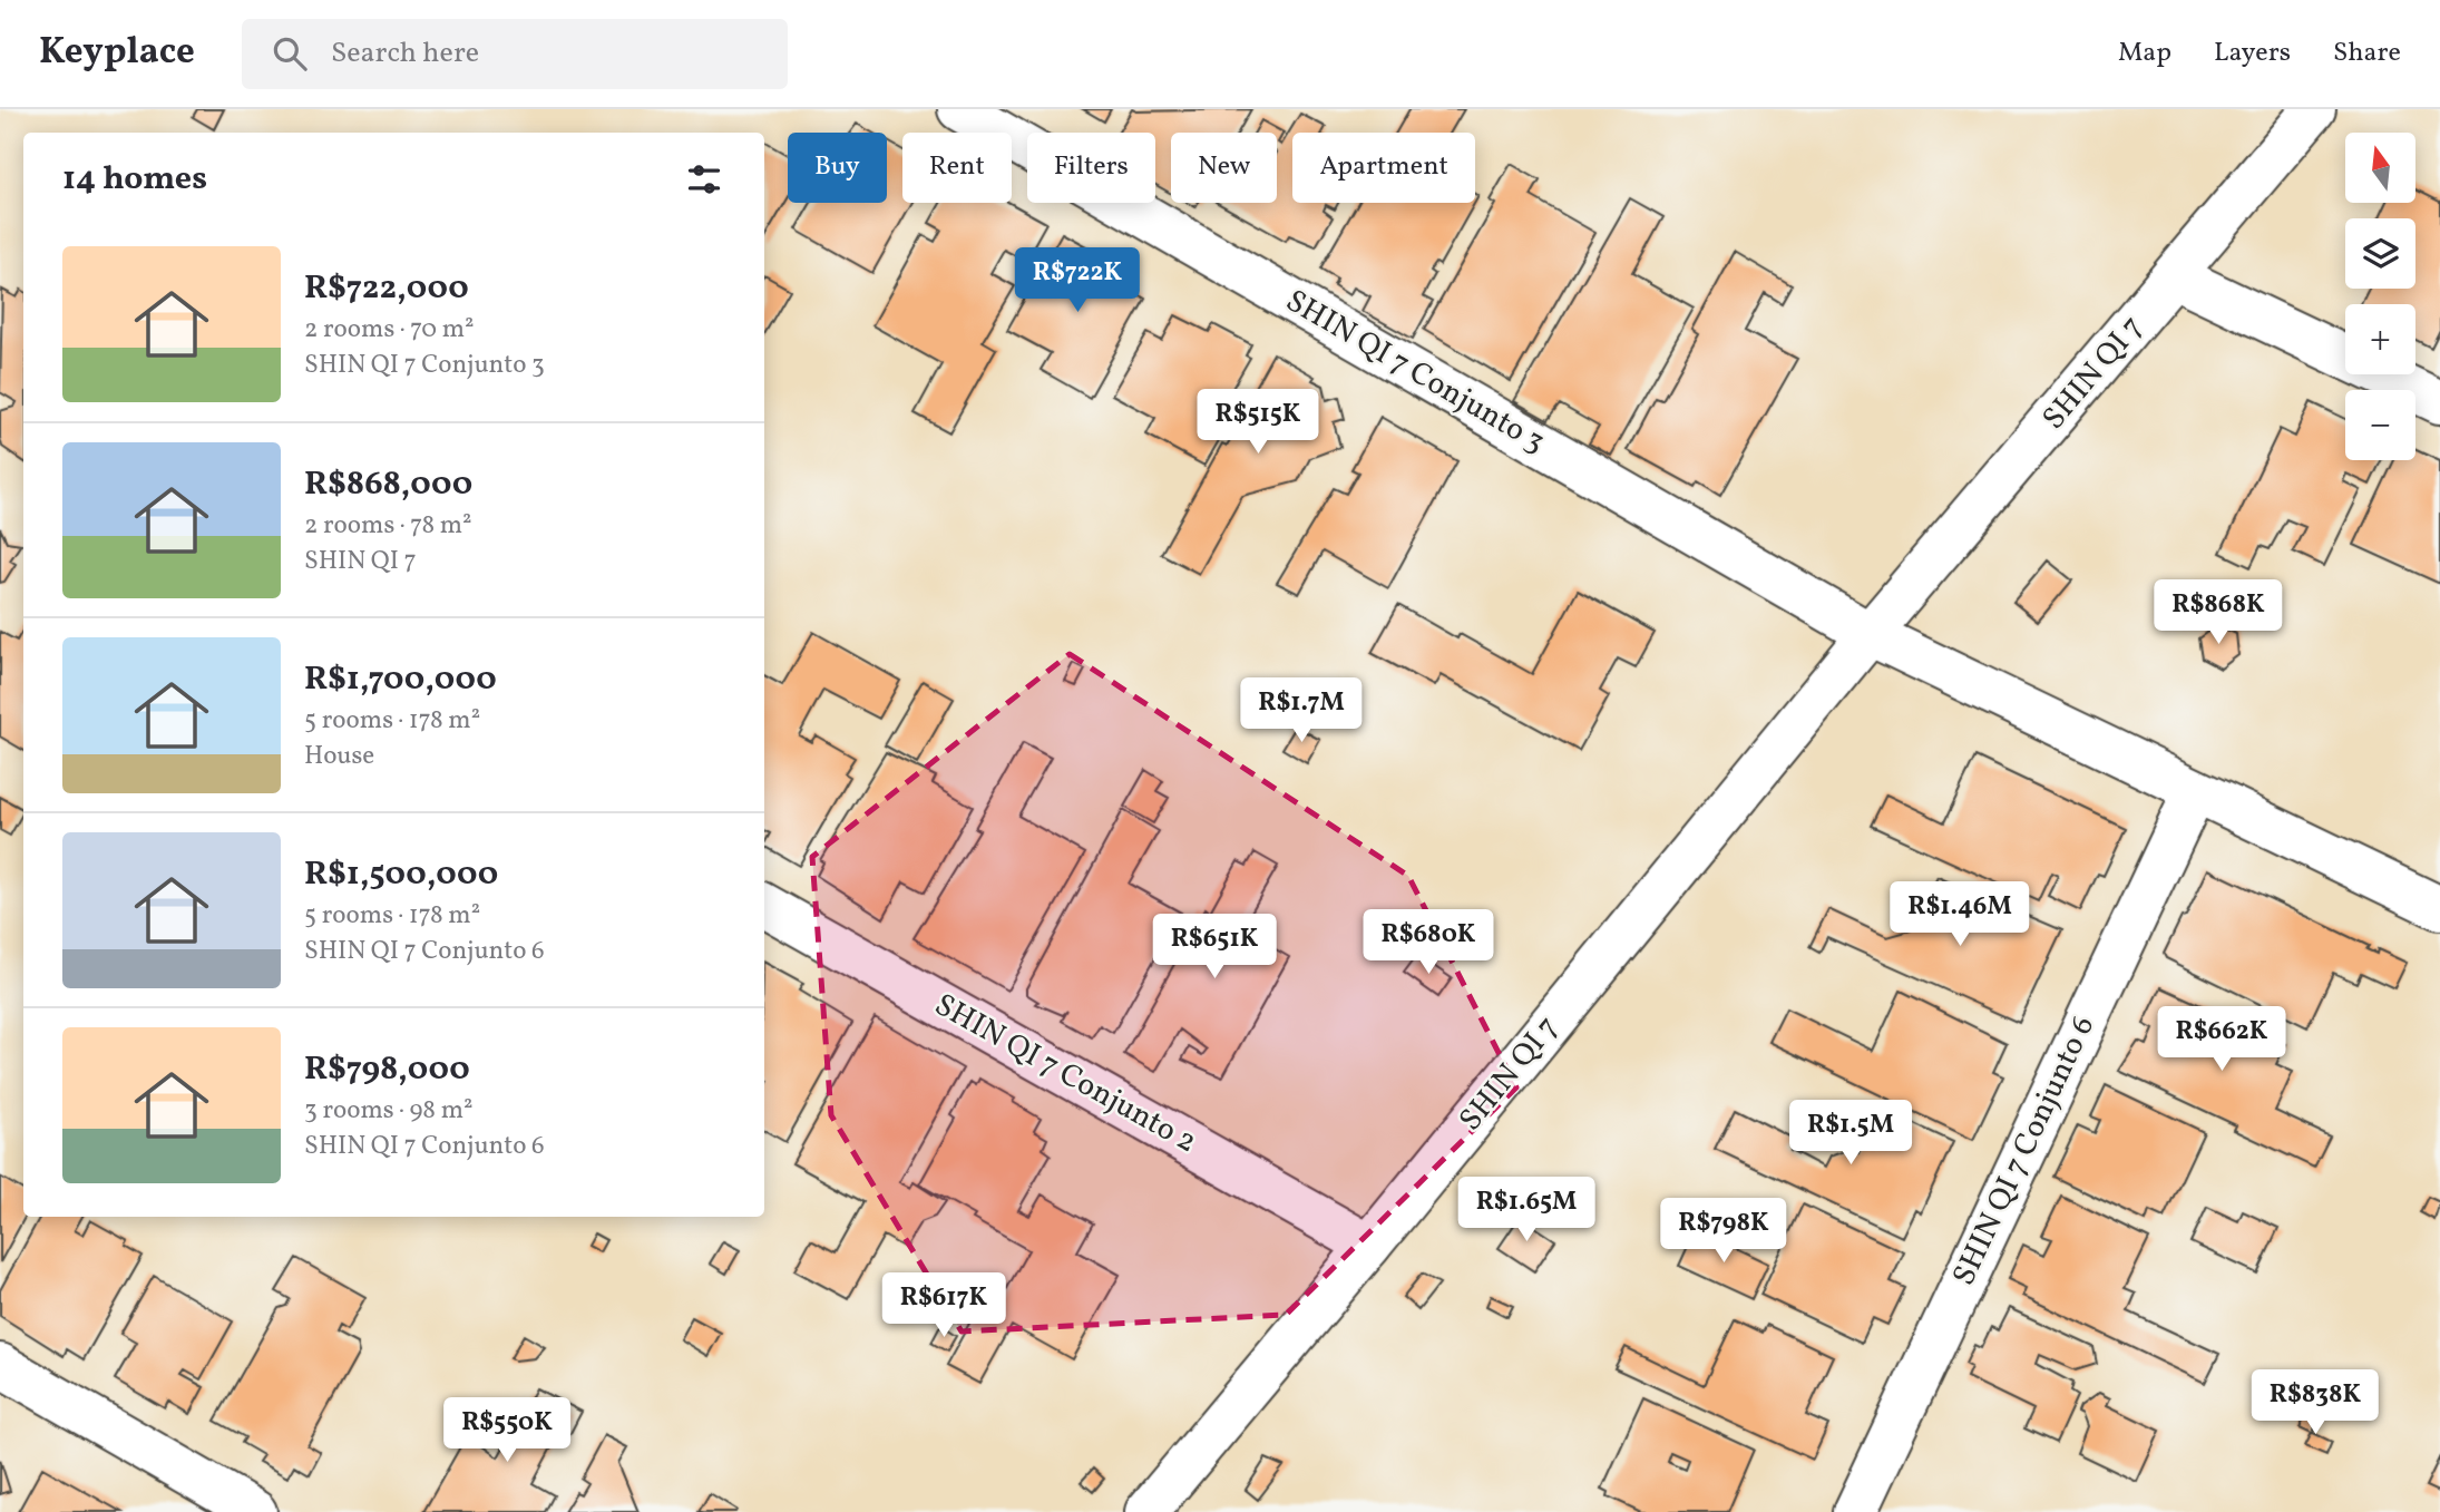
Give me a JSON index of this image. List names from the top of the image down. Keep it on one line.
{"streets":{"street":["SHIN QI 7 Conjunto 3","SHIN QI 7","SHIN QI 7 Conjunto 2","SHIN QI 7 Conjunto 6"]},"crossings":[["SHIN QI 7 Conjunto 3","SHIN QI 7"],["SHIN QI 7","SHIN QI 7 Conjunto 2"]],"north":"top","page":{"header":"Keyplace","search":"Search here","nav":["Map","Layers","Share"],"map_buttons":["+","−"],"chip":["Buy","Rent","Filters","New","Apartment"],"heading":"14 homes","list":[{"name":"R$722,000","note":"2 rooms · 70 m² · SHIN QI 7 Conjunto 3"},{"name":"R$868,000","note":"2 rooms · 78 m² · SHIN QI 7"},{"name":"R$1,700,000","note":"5 rooms · 178 m² · House"},{"name":"R$1,500,000","note":"5 rooms · 178 m² · SHIN QI 7 Conjunto 6"},{"name":"R$798,000","note":"3 rooms · 98 m² · SHIN QI 7 Conjunto 6"}],"price":["R$722K","R$515K","R$868K","R$1.7M","R$1.46M","R$680K","R$651K","R$662K","R$1.5M","R$1.65M","R$798K","R$617K","R$838K","R$550K"]}}
